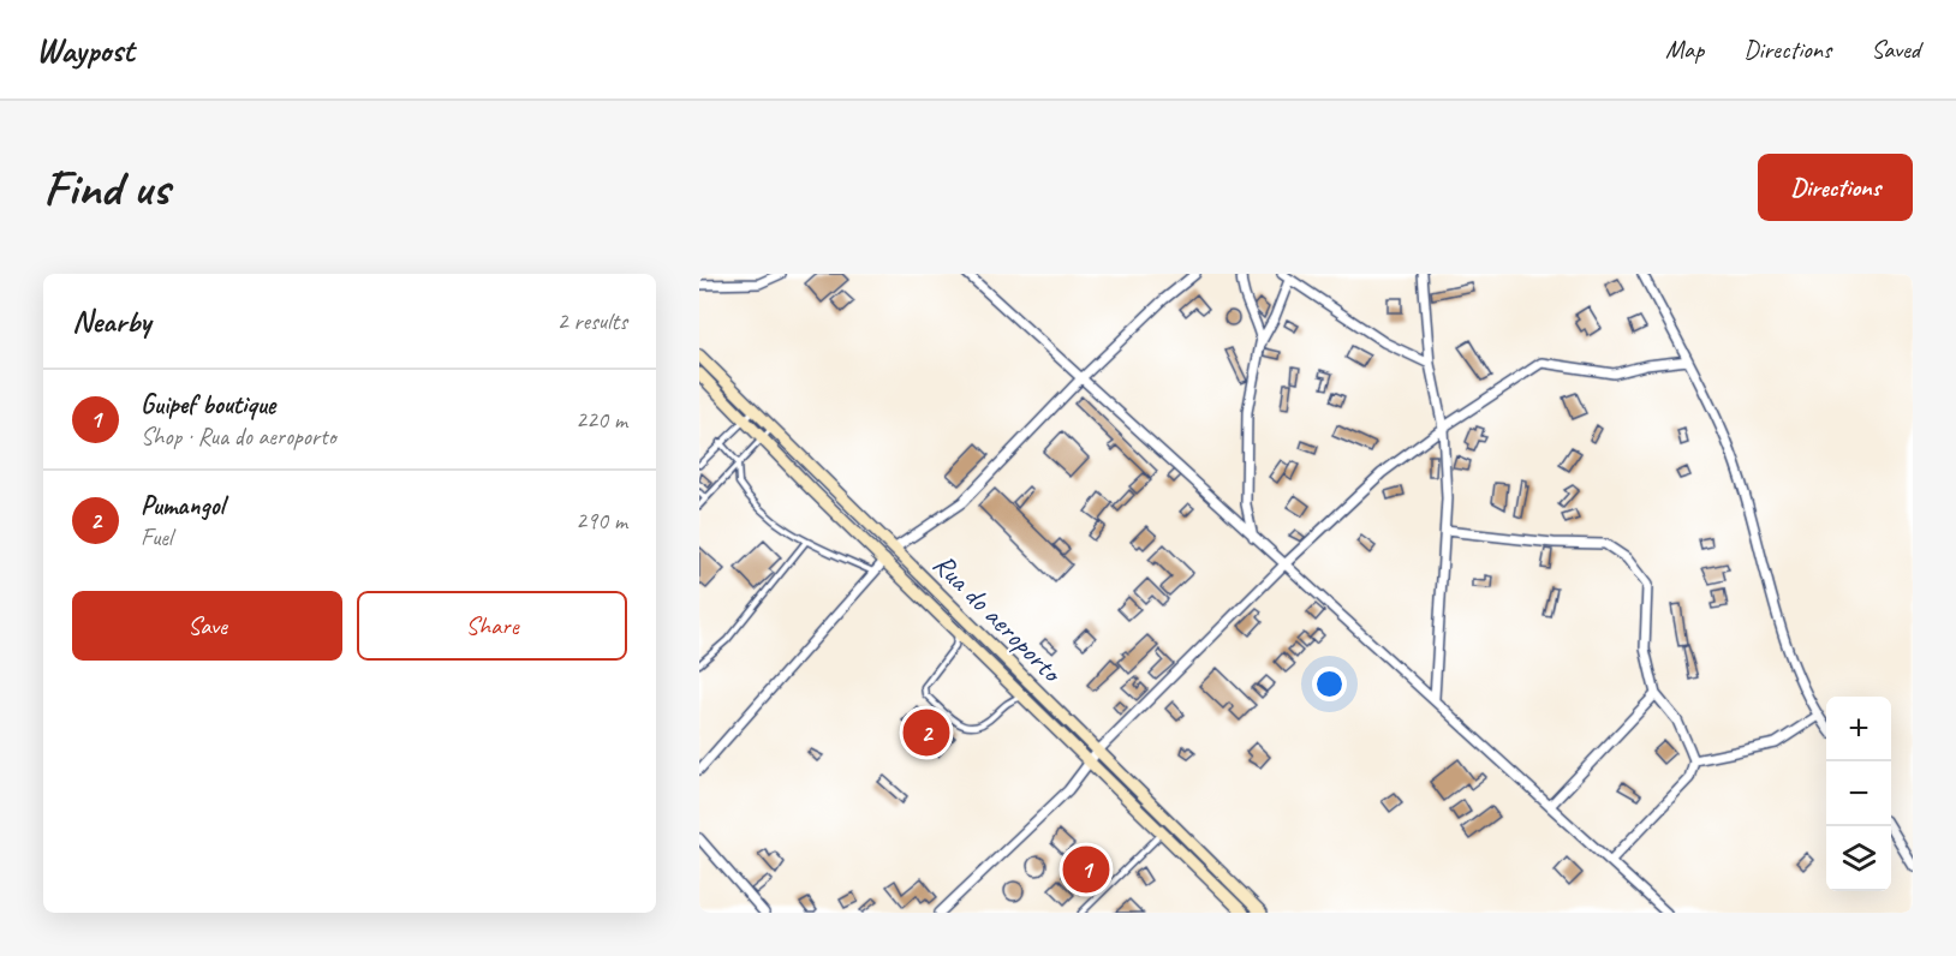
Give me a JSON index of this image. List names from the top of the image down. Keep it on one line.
{"streets":{"main road":["Rua do aeroporto"]},"page":{"header":"Waypost","nav":["Map","Directions","Saved"],"buttons":["Directions",["Save","Share"]],"title":"Find us","heading":["Nearby","2 results"],"list":[{"mark":"1","name":"Guipef boutique","note":"Shop · Rua do aeroporto","value":"220 m"},{"mark":"2","name":"Pumangol","note":"Fuel","value":"290 m"}],"map_buttons":["+","−"],"pins":["2","1"]}}
